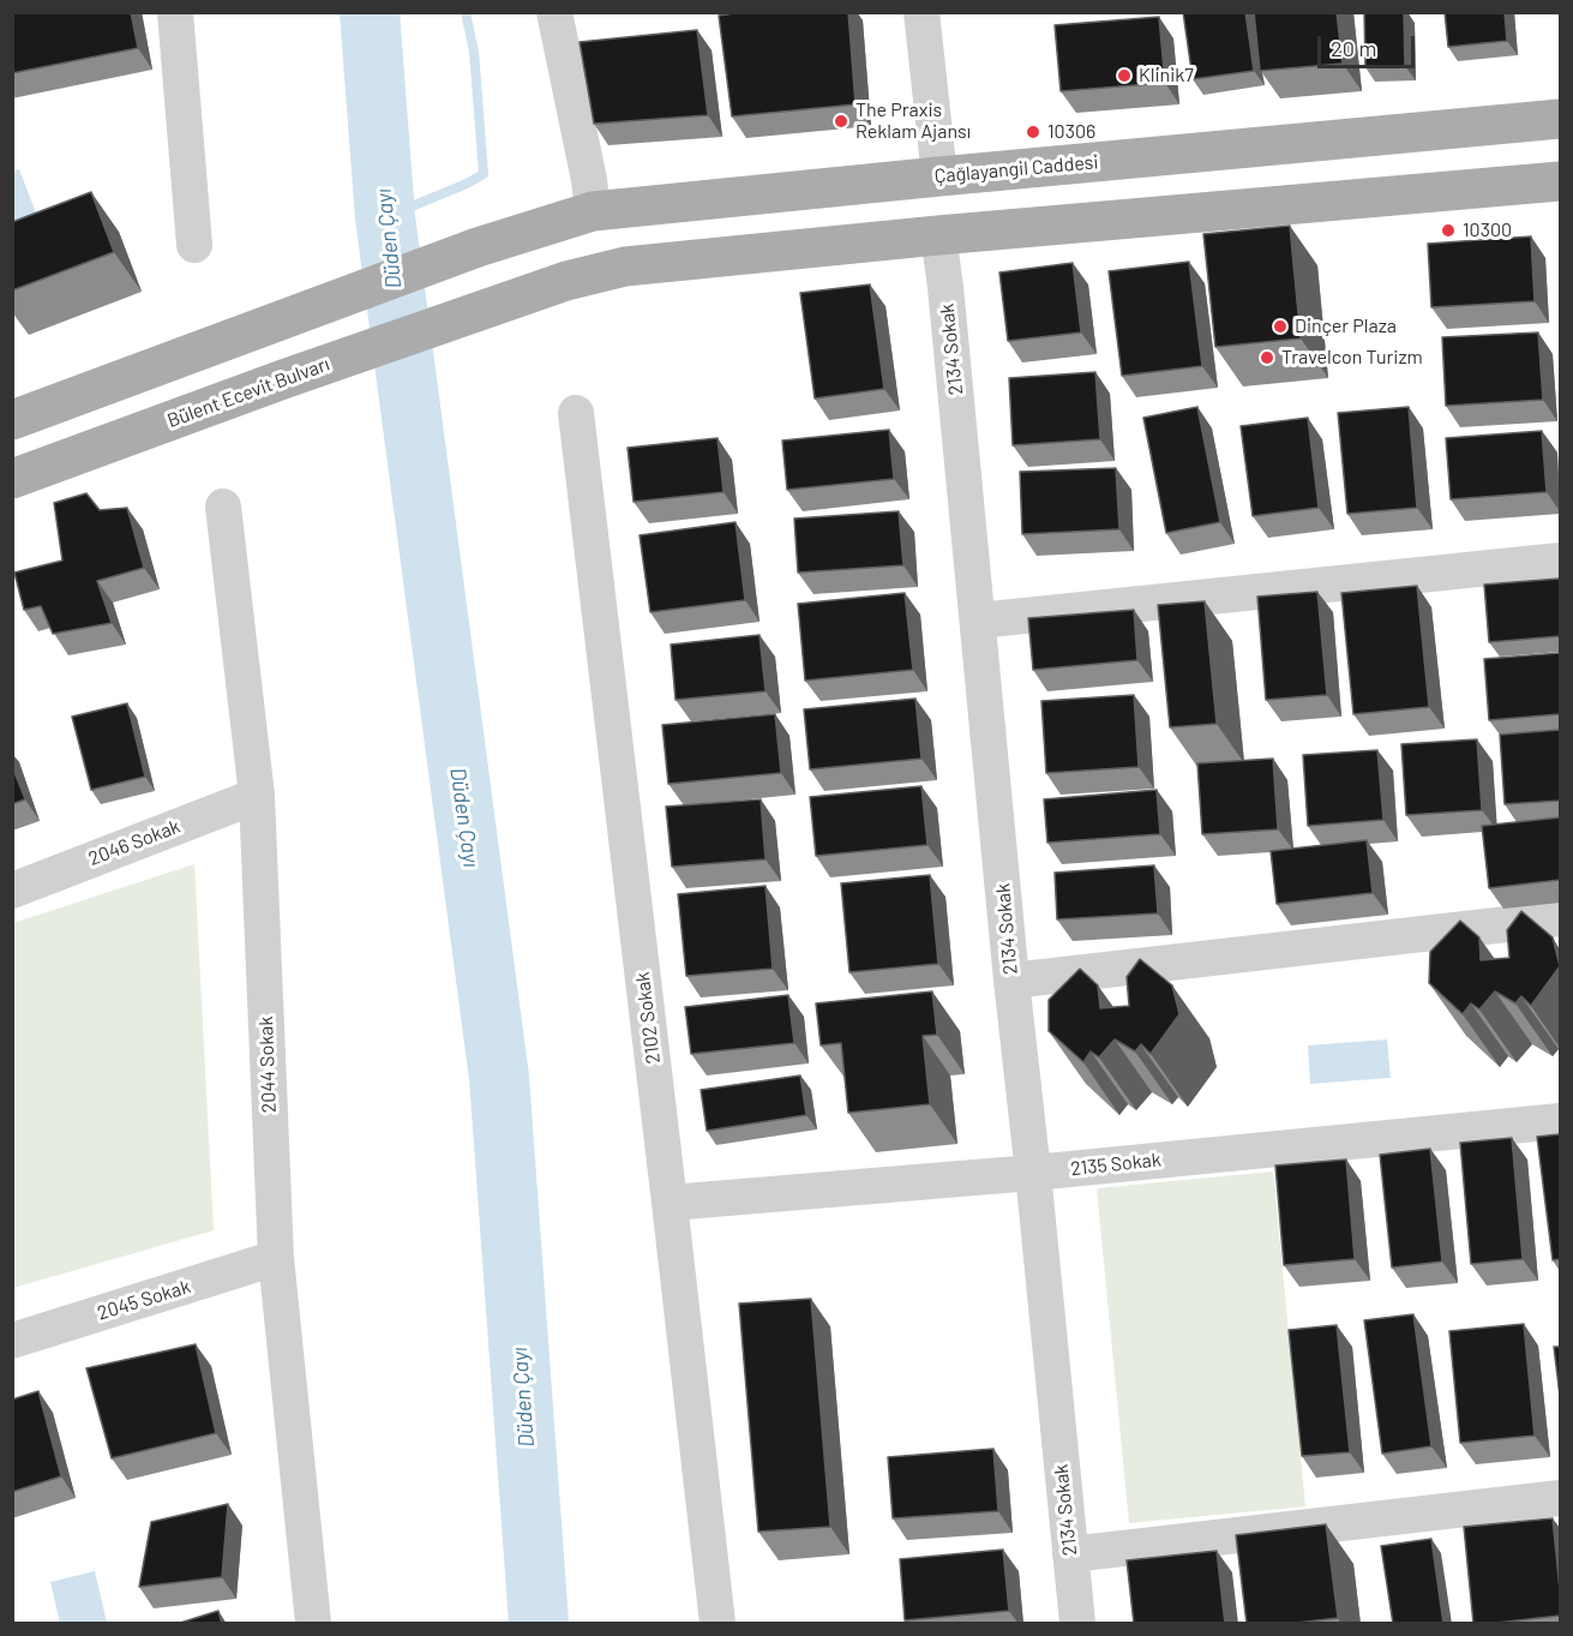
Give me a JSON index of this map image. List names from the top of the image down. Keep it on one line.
{"streets":{"main road":["Çağlayangil Caddesi","Bülent Ecevit Bulvarı"],"street":["2134 Sokak","2046 Sokak","2102 Sokak","2044 Sokak","2135 Sokak","2045 Sokak"]},"crossings":[["2134 Sokak","Bülent Ecevit Bulvarı"],["2134 Sokak","2135 Sokak"],["2046 Sokak","2044 Sokak"],["2102 Sokak","2135 Sokak"],["2044 Sokak","2045 Sokak"]],"water":["Düden Çayı"],"places":["Klinik7","The Praxis Reklam Ajansı","10306","10300","Dinçer Plaza","Travelcon Turizm"],"scale_bar":"20 m"}
